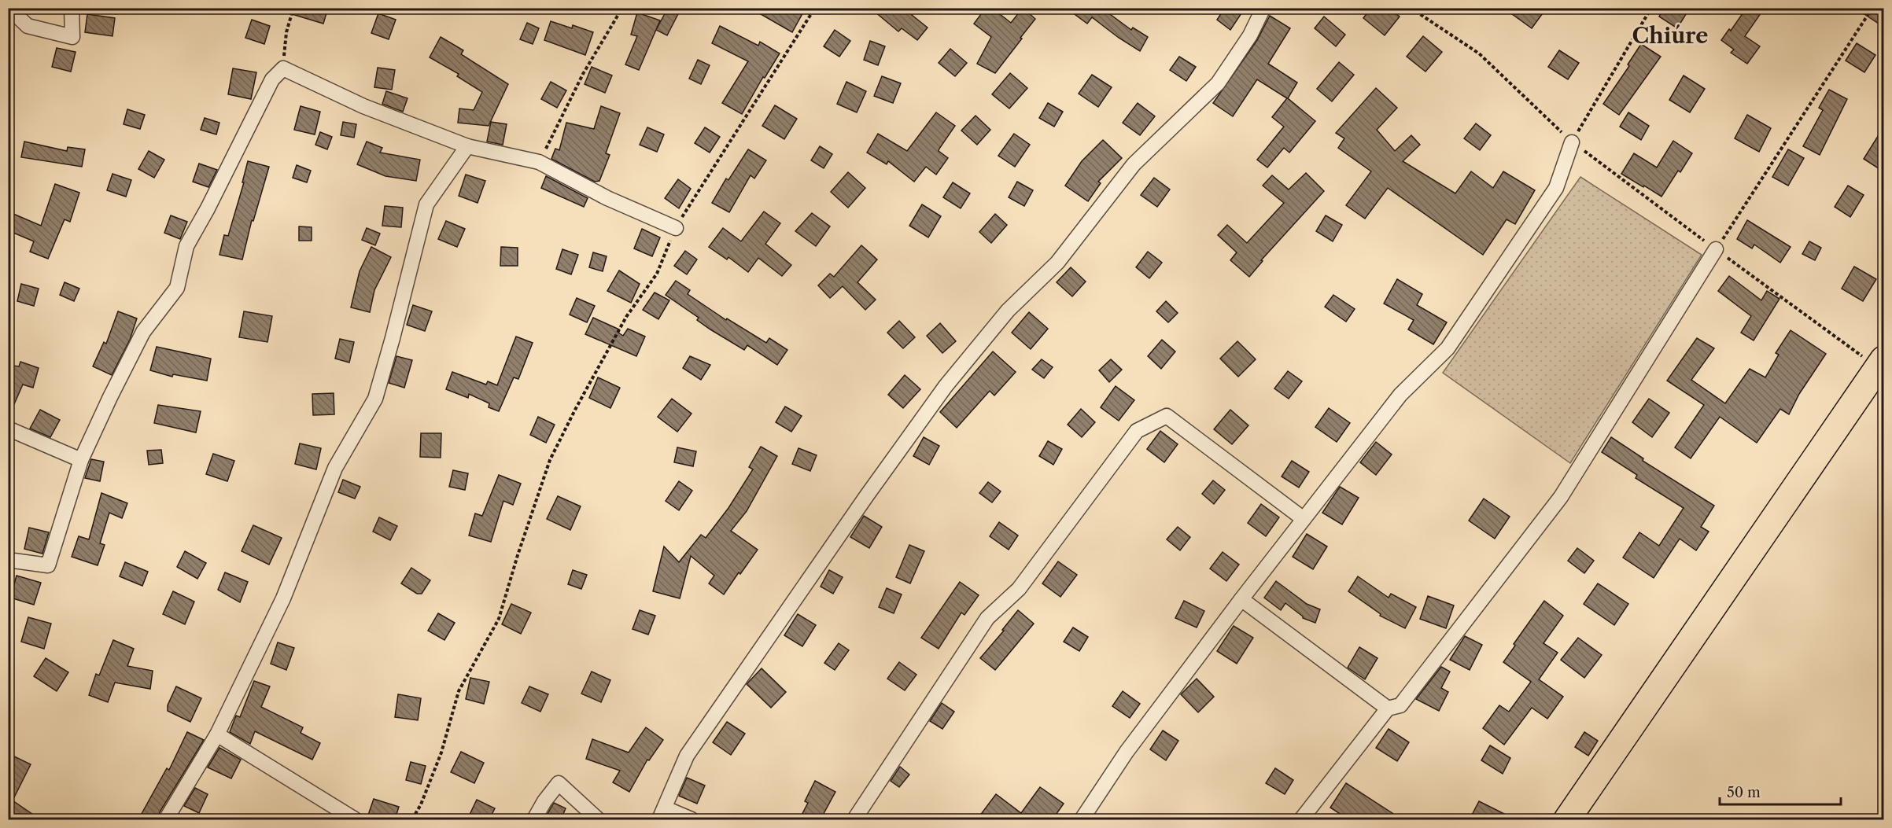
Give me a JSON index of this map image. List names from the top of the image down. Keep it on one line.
{"districts":["Chiúre"],"scale_bar":"50 m"}
